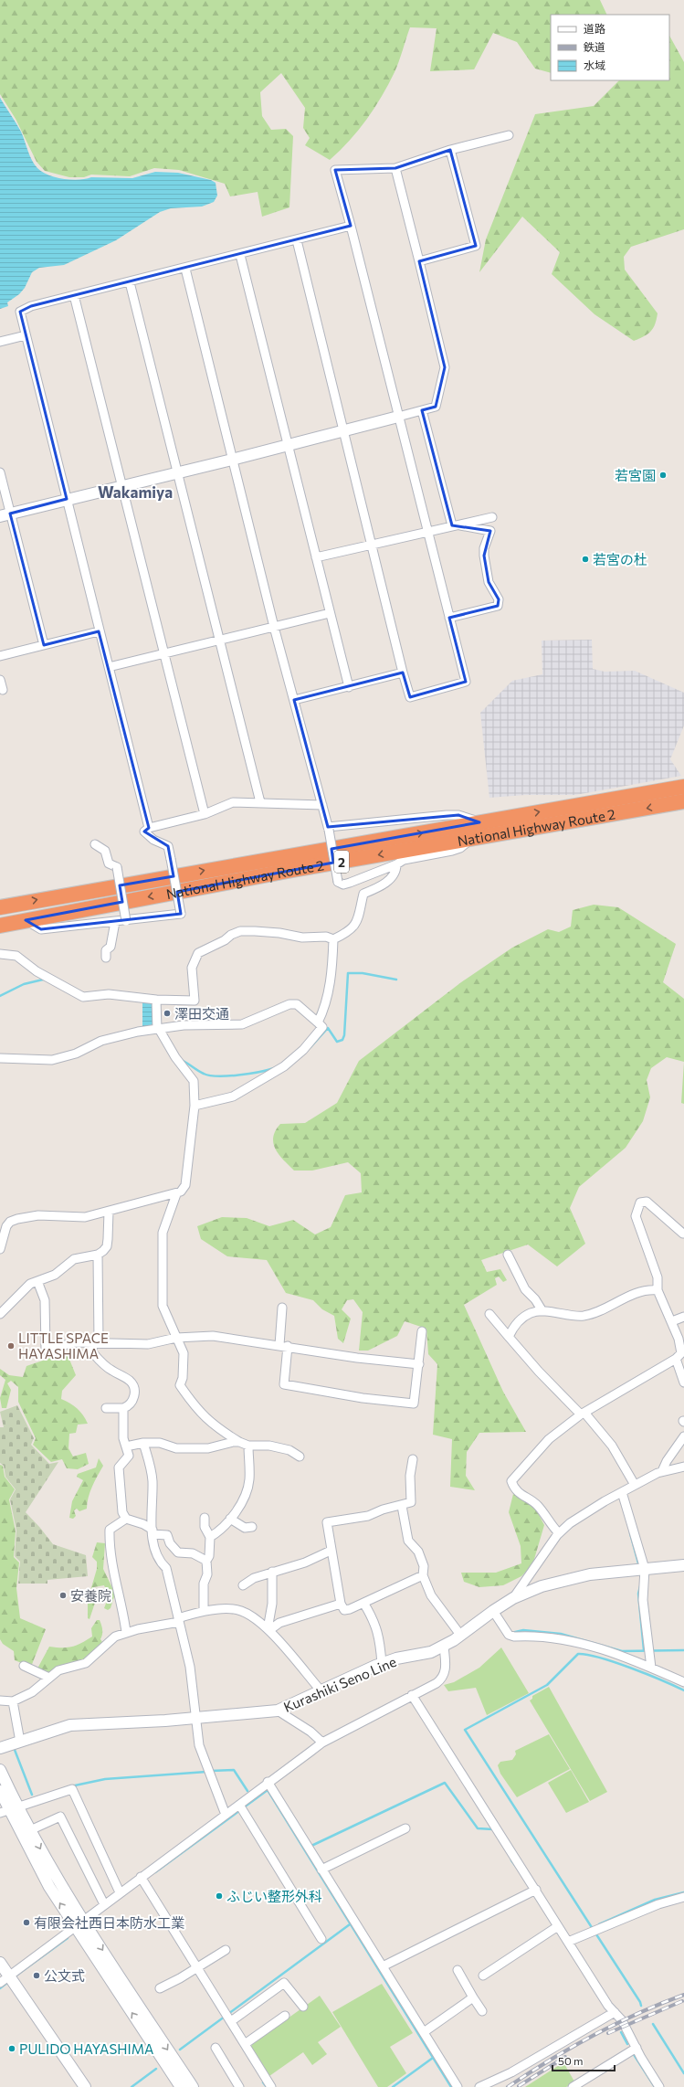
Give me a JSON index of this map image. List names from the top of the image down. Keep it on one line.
{"streets":{"highway":["National Highway Route 2","2"],"main road":["Kurashiki Seno Line"]},"districts":["Wakamiya"],"places":["若宮園","若宮の杜","澤田交通","LITTLE SPACE HAYASHIMA","安養院","ふじい整形外科","有限会社西日本防水工業","公文式","PULIDO HAYASHIMA"],"legend":["道路","鉄道","水域"],"scale_bar":"50 m"}
